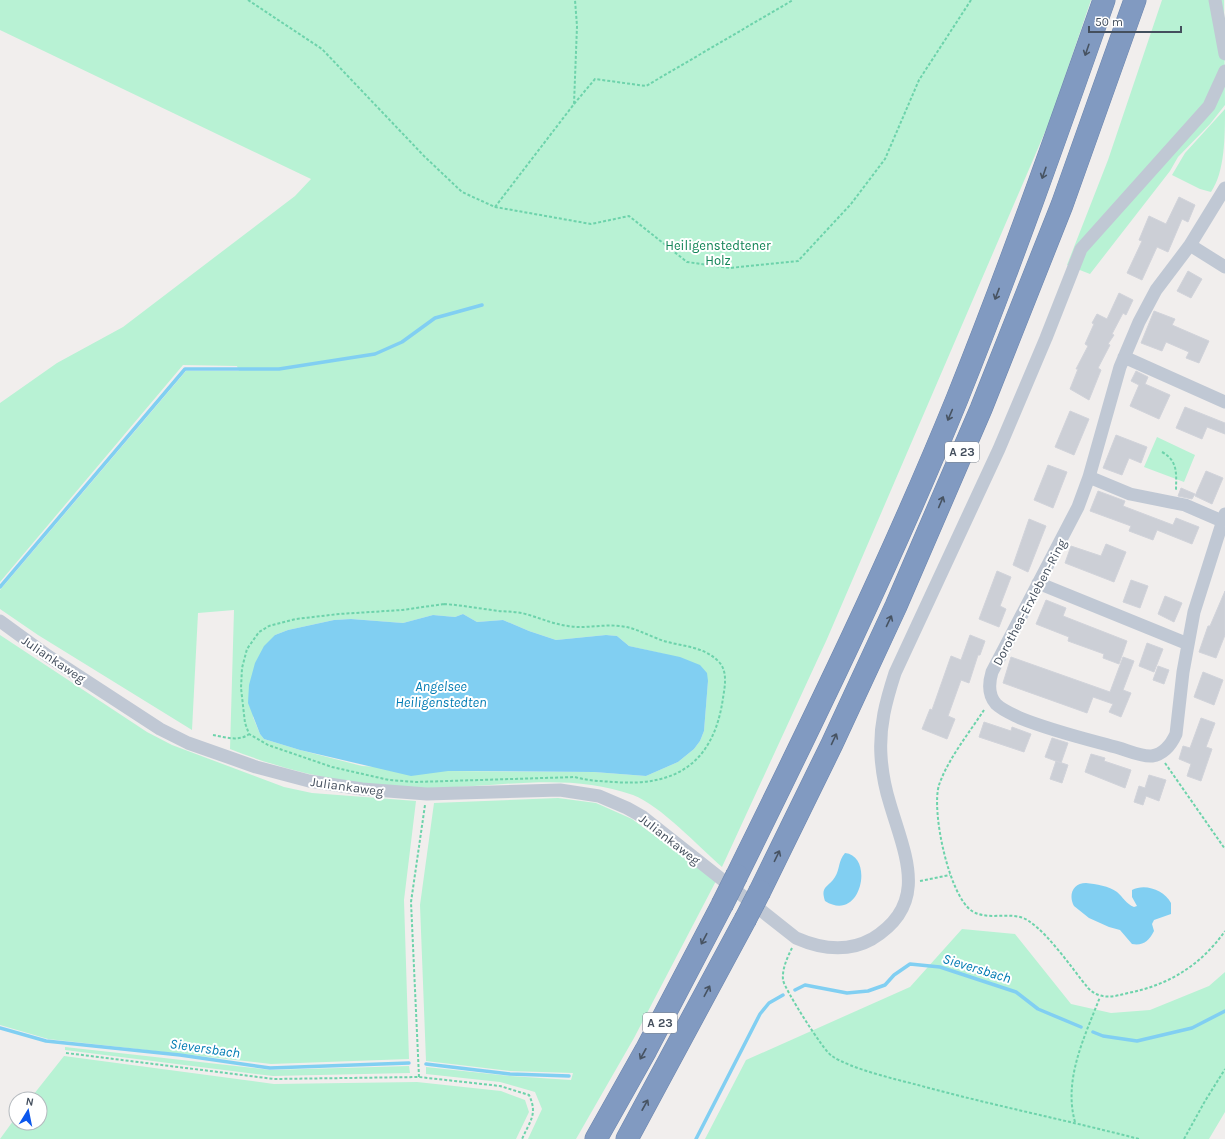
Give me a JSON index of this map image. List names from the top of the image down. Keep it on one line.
{"streets":{"highway":["A 23"],"street":["Dorothea-Erxleben-Ring","Juliankaweg"]},"water":["Angelsee Heiligenstedten","Sieversbach"],"parks":["Heiligenstedtener Holz"],"scale_bar":"50 m","north":"top"}
